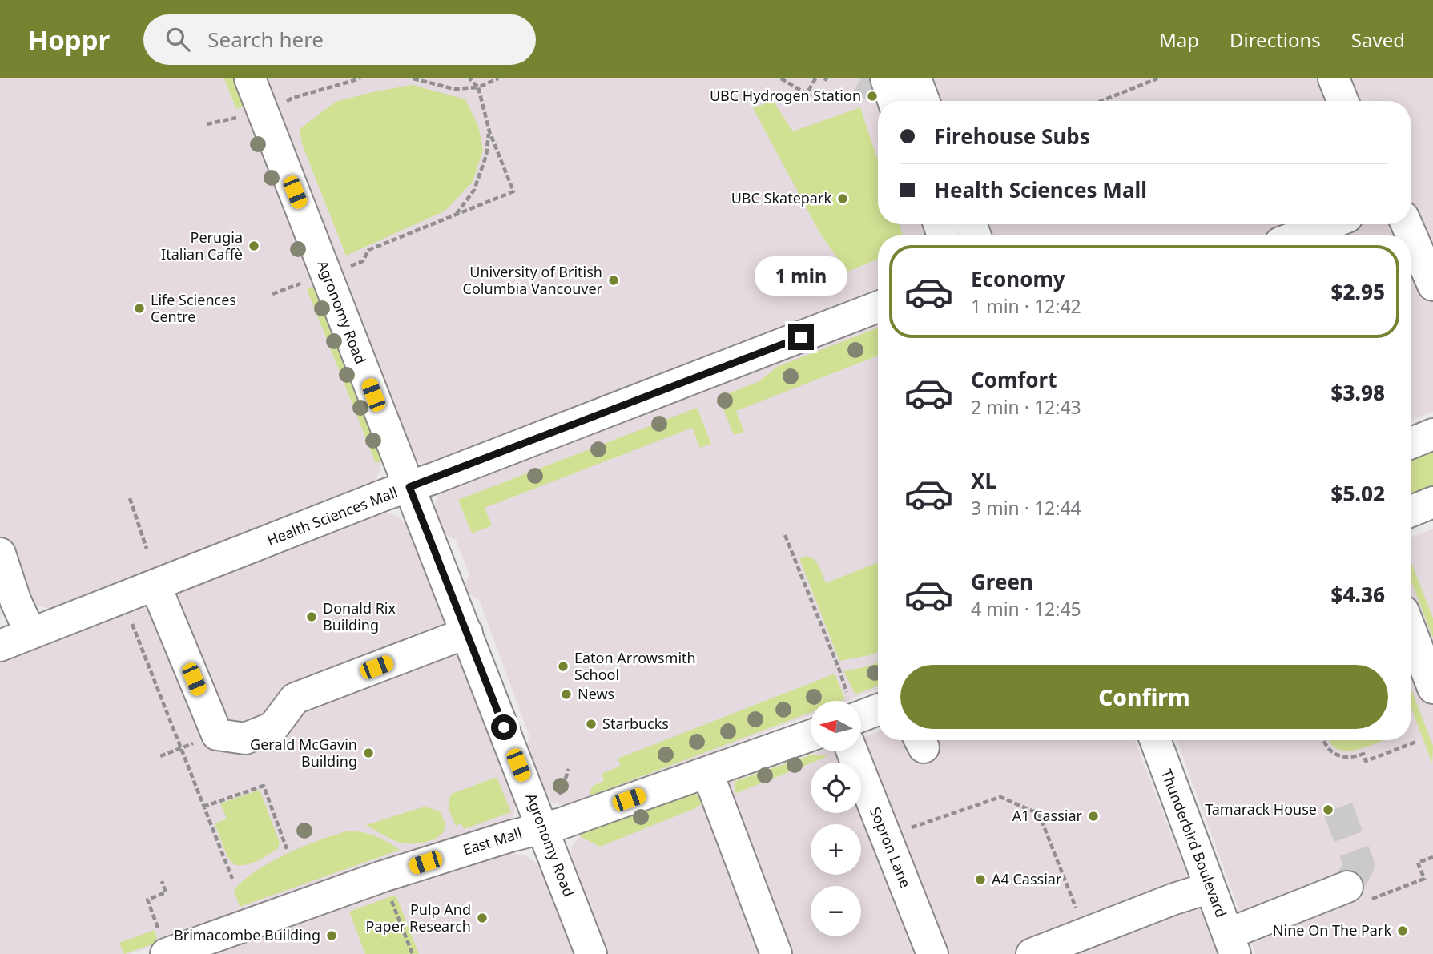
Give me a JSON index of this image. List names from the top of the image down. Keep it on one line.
{"streets":{"street":["Agronomy Road","Health Sciences Mall","East Mall","Thunderbird Boulevard","Sopron Lane"]},"crossings":[["Agronomy Road","Health Sciences Mall"],["Agronomy Road","East Mall"]],"places":["UBC Hydrogen Station","UBC Skatepark","Perugia Italian Caffè","University of British Columbia Vancouver","Life Sciences Centre","Donald Rix Building","Eaton Arrowsmith School","News","Starbucks","Gerald McGavin Building","Tamarack House","A1 Cassiar","A4 Cassiar","Pulp And Paper Research","Nine On The Park","Brimacombe Building"],"north":"left","page":{"header":"Hoppr","search":"Search here","nav":["Map","Directions","Saved"],"banner":["Firehouse Subs","Health Sciences Mall"],"list":[{"name":"Economy","note":"1 min · 12:42","value":"$2.95"},{"name":"Comfort","note":"2 min · 12:43","value":"$3.98"},{"name":"XL","note":"3 min · 12:44","value":"$5.02"},{"name":"Green","note":"4 min · 12:45","value":"$4.36"}],"bubble":"1 min","buttons":"Confirm","map_buttons":["+","−"]}}
